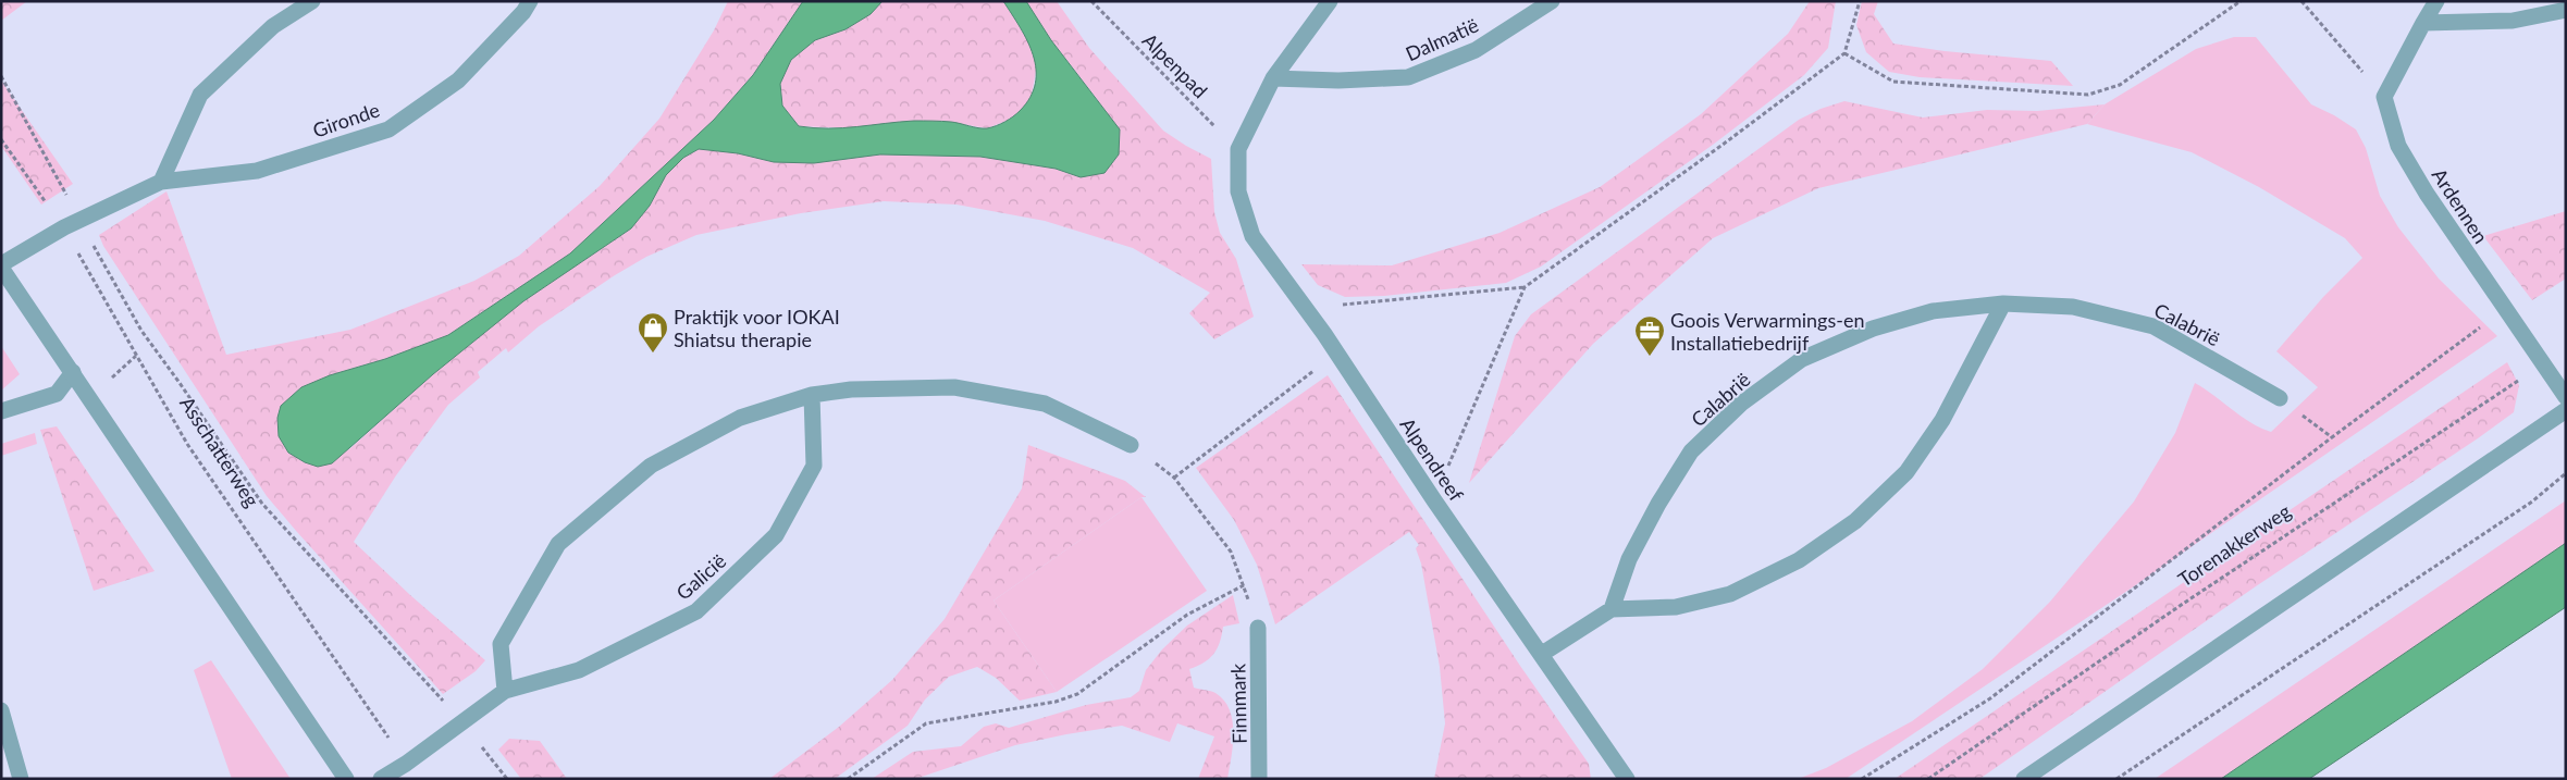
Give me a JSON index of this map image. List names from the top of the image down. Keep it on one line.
{"streets":{"street":["Dalmatië","Gironde","Ardennen","Calabrië","Alpendreef","Galicië","Finnmark"],"path":["Alpenpad","Asschatterweg","Torenakkerweg"]},"crossings":[["Alpenpad","Alpendreef"],["Gironde","Asschatterweg"],["Ardennen","Torenakkerweg"],["Asschatterweg","Galicië"]],"places":{"shop":["Praktijk voor IOKAI Shiatsu therapie"],"office":["Goois Verwarmings-en Installatiebedrijf"]}}
